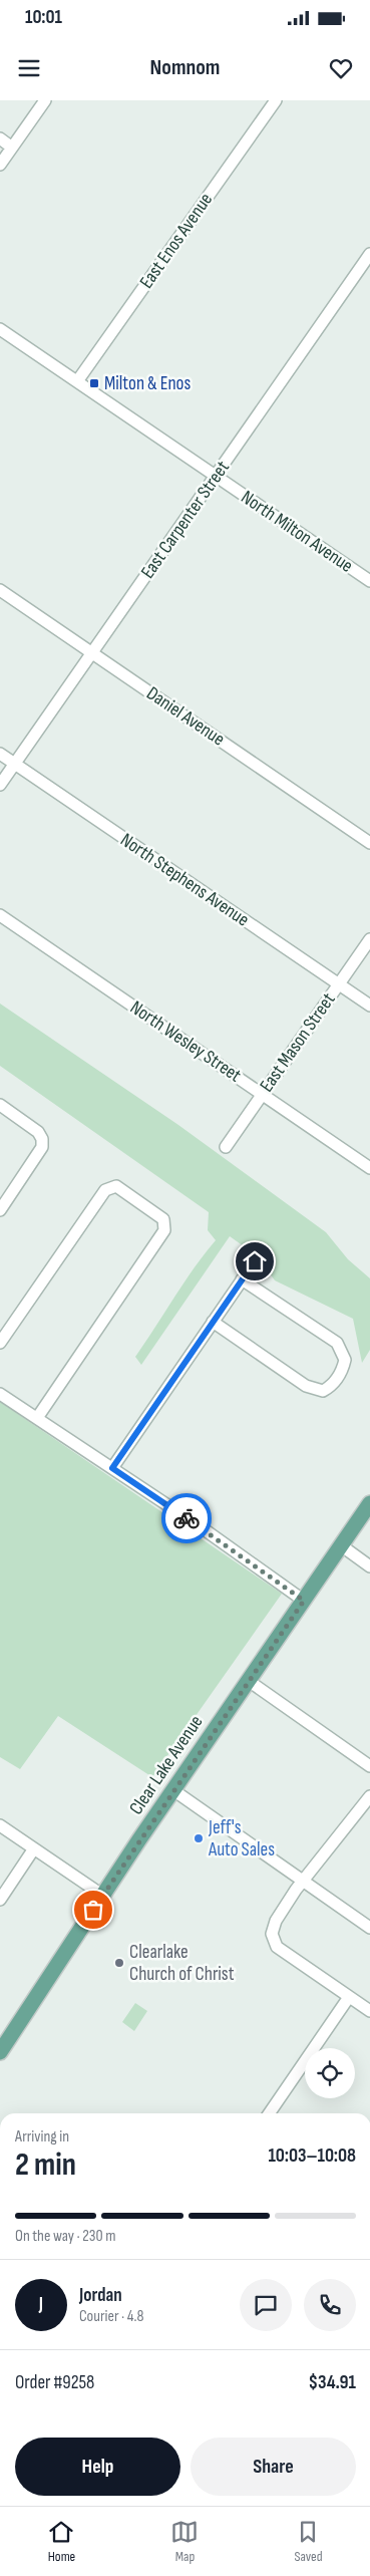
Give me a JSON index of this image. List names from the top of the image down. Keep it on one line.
{"streets":{"main road":["Clear Lake Avenue"],"street":["East Enos Avenue","East Carpenter Street","North Milton Avenue","Daniel Avenue","North Stephens Avenue","North Wesley Street","East Mason Street"]},"crossings":[["East Enos Avenue","North Milton Avenue"],["East Carpenter Street","North Milton Avenue"],["East Carpenter Street","Daniel Avenue"],["East Carpenter Street","North Stephens Avenue"],["North Stephens Avenue","East Mason Street"],["North Wesley Street","East Mason Street"]],"places":{"transit":["Milton & Enos"],"other":["Jeff's Auto Sales","Clearlake Church of Christ"]},"page":{"status":"10:01","header":"Nomnom","heading":["2 min","Arriving in","10:03–10:08"],"panel":["Jordan","Courier · 4.8","Order #9258","$34.91"],"bar":"On the way · 230 m","round":"J","buttons":["Help","Share"],"tabs":["Home","Map","Saved"]}}
